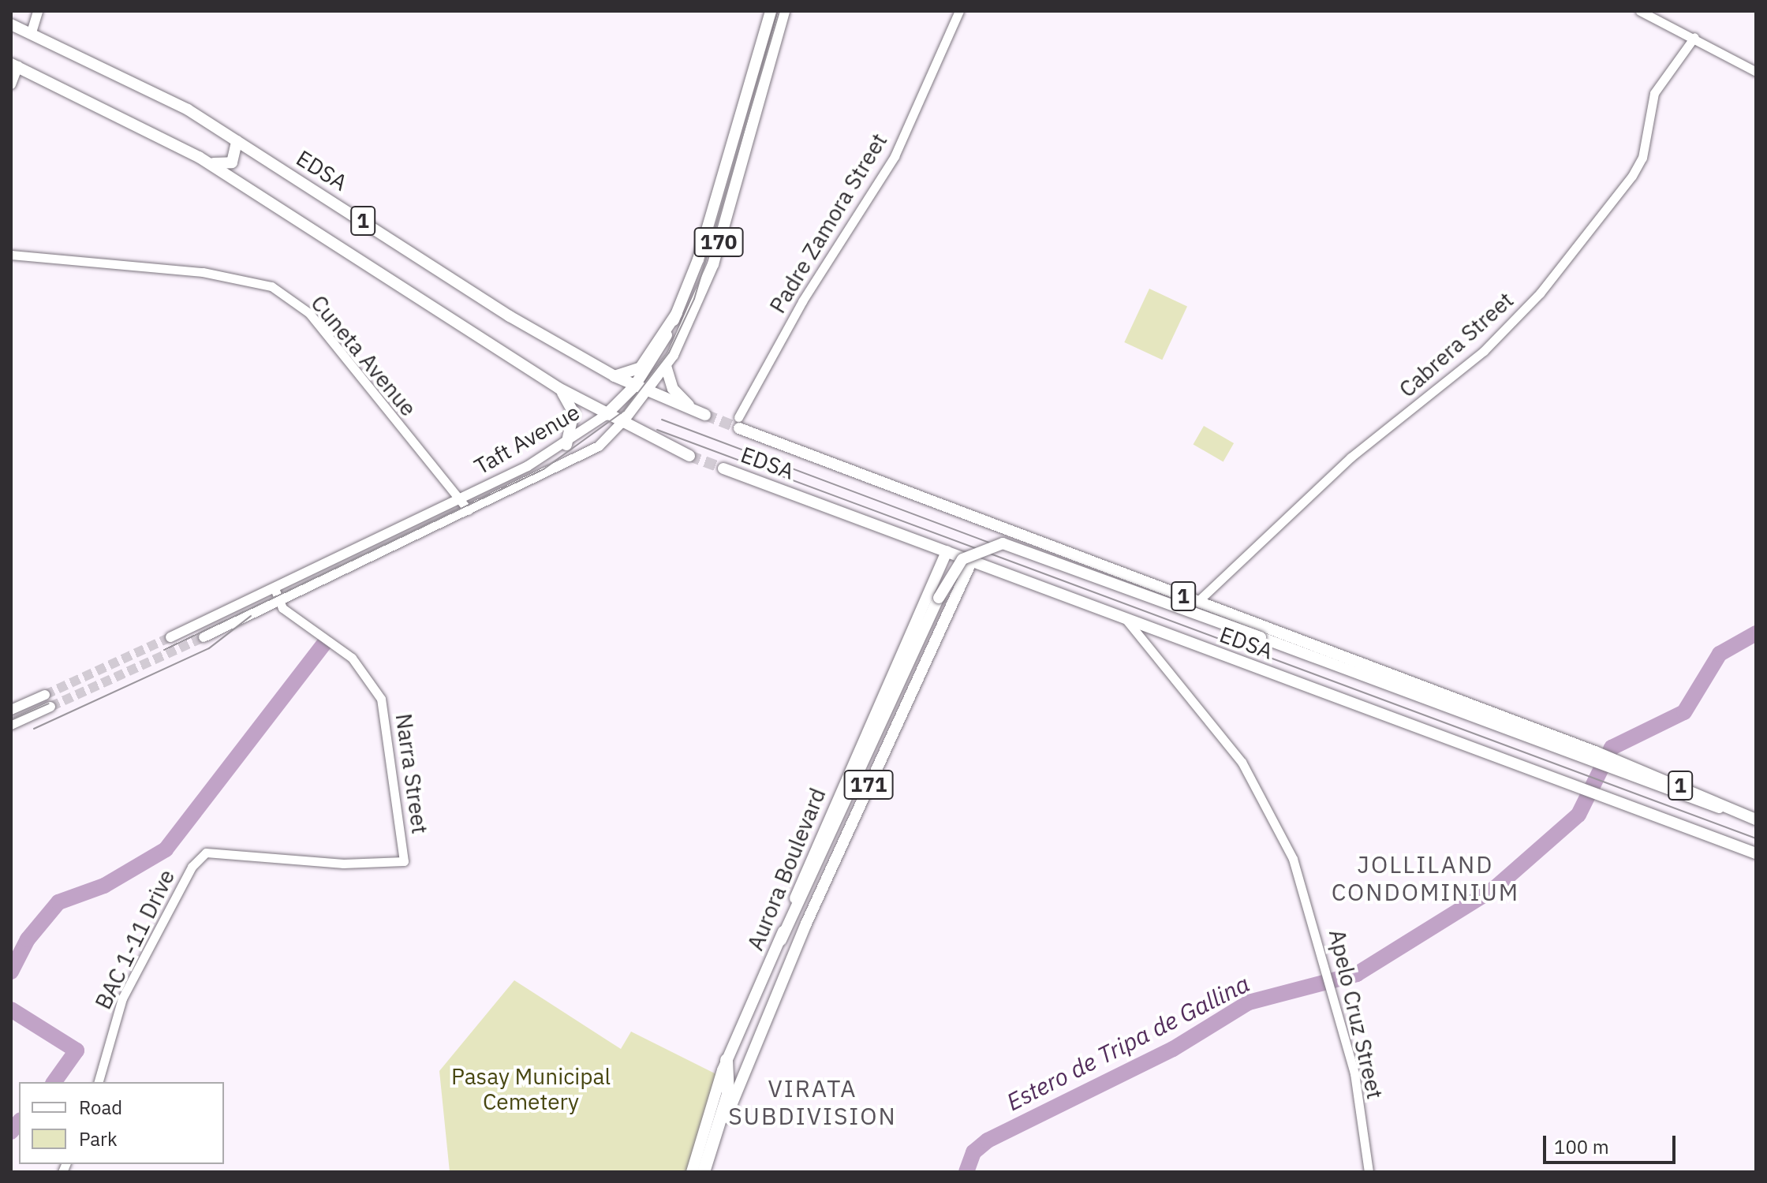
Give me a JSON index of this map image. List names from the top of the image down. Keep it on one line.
{"streets":{"main road":["EDSA","1","170","Taft Avenue","171","Aurora Boulevard"],"street":["Padre Zamora Street","Cabrera Street","Cuneta Avenue","Narra Street","BAC 1-11 Drive","Apelo Cruz Street"]},"crossings":[["EDSA","Padre Zamora Street"],["EDSA","Cabrera Street"],["EDSA","Taft Avenue"],["EDSA","Aurora Boulevard"],["EDSA","Apelo Cruz Street"],["1","Taft Avenue"],["Cuneta Avenue","Taft Avenue"],["Taft Avenue","Narra Street"],["Narra Street","BAC 1-11 Drive"]],"districts":["JOLLILAND CONDOMINIUM","VIRATA SUBDIVISION"],"water":["Estero de Tripa de Gallina"],"parks":["Pasay Municipal Cemetery"],"legend":["Road","Park"],"scale_bar":"100 m"}
